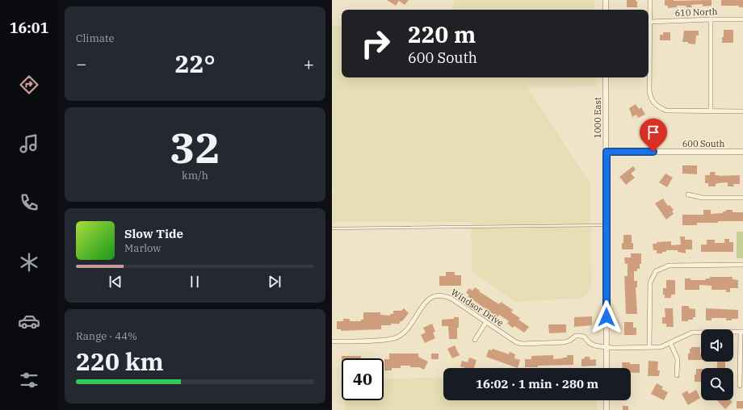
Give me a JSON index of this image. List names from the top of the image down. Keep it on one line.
{"streets":{"street":["610 North","1000 East","600 South","Windsor Drive"]},"crossings":[["1000 East","600 South"],["1000 East","Windsor Drive"]],"page":{"tabs":"16:01","tile":["Climate",["32","km/h"],["Range · 44%","220 km"]],"turn":["220 m","600 South"],"heat":["−","22°","+"],"song":["Slow Tide","Marlow"],"limit":"40","trip":"16:02 · 1 min · 280 m"}}
